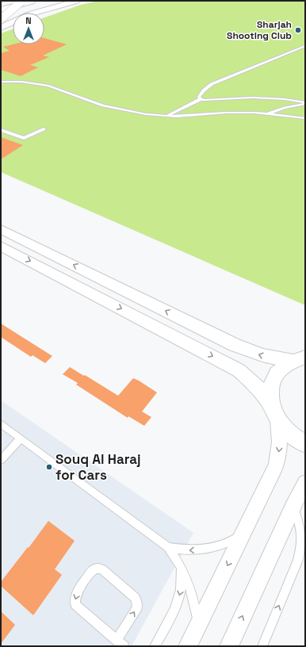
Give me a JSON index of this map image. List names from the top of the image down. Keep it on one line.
{"places":["Sharjah Shooting Club","Souq Al Haraj for Cars"],"north":"top"}
